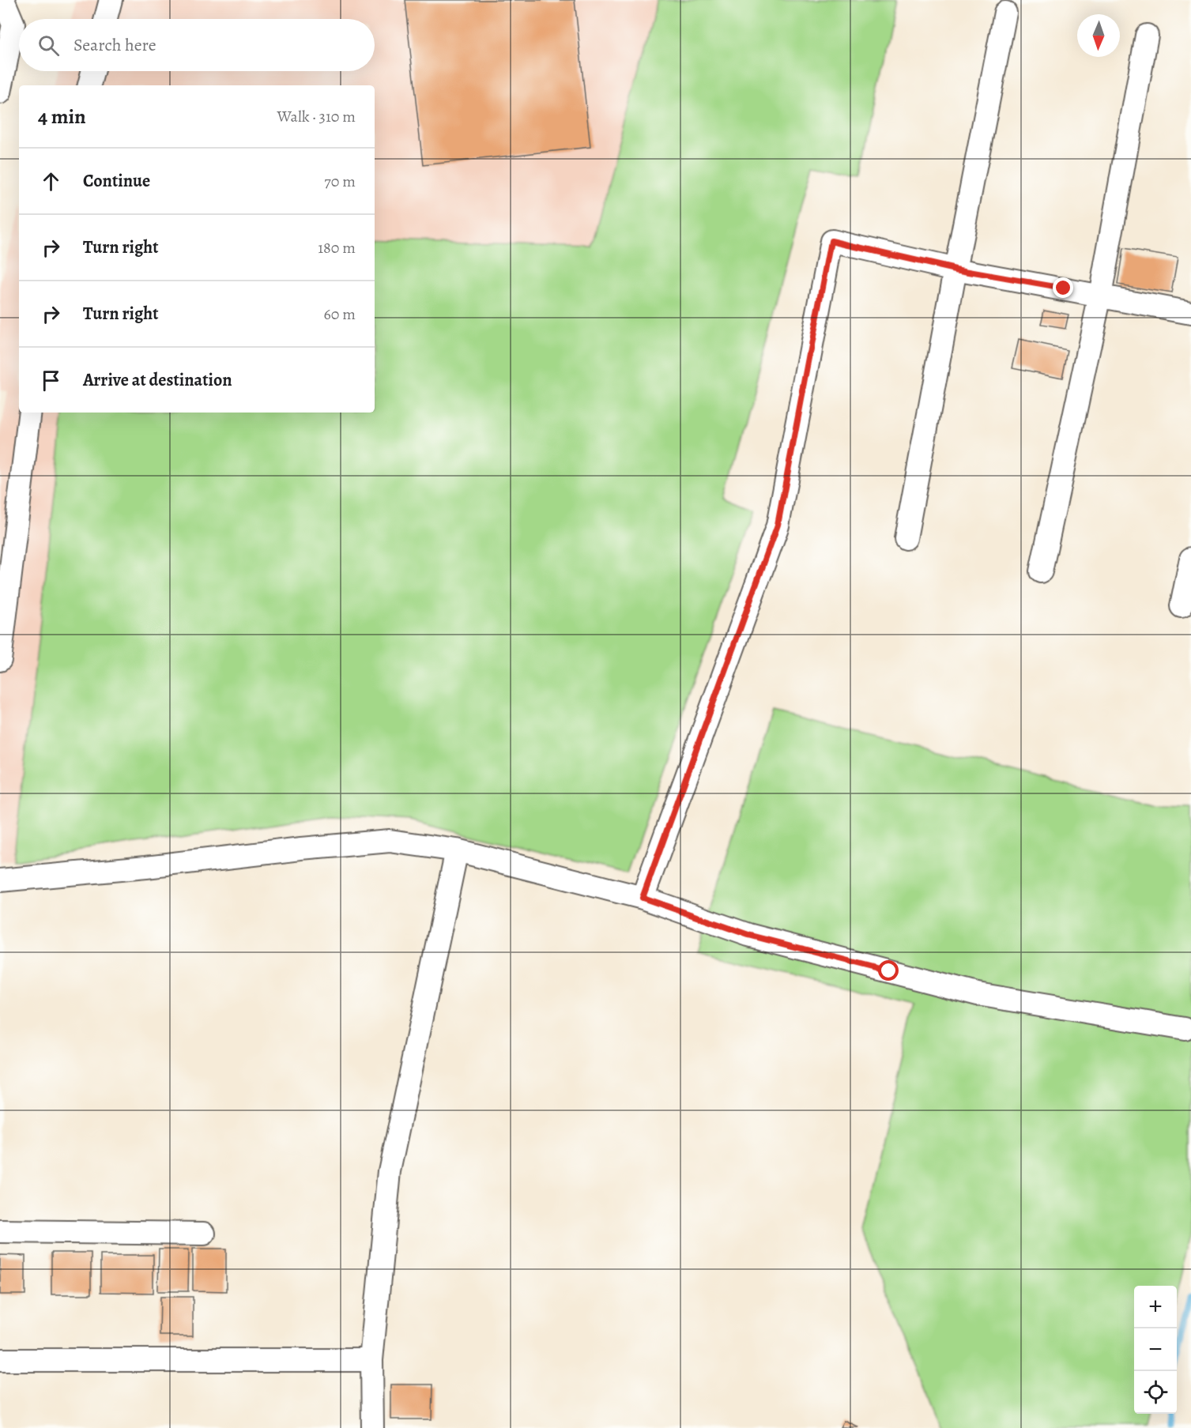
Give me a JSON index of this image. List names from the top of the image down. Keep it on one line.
{"north":"bottom","page":{"search":"Search here","heading":["4 min","Walk · 310 m"],"list":[["Continue","70 m"],["Turn right","180 m"],["Turn right","60 m"],"Arrive at destination"],"map_buttons":["+","−"]}}
